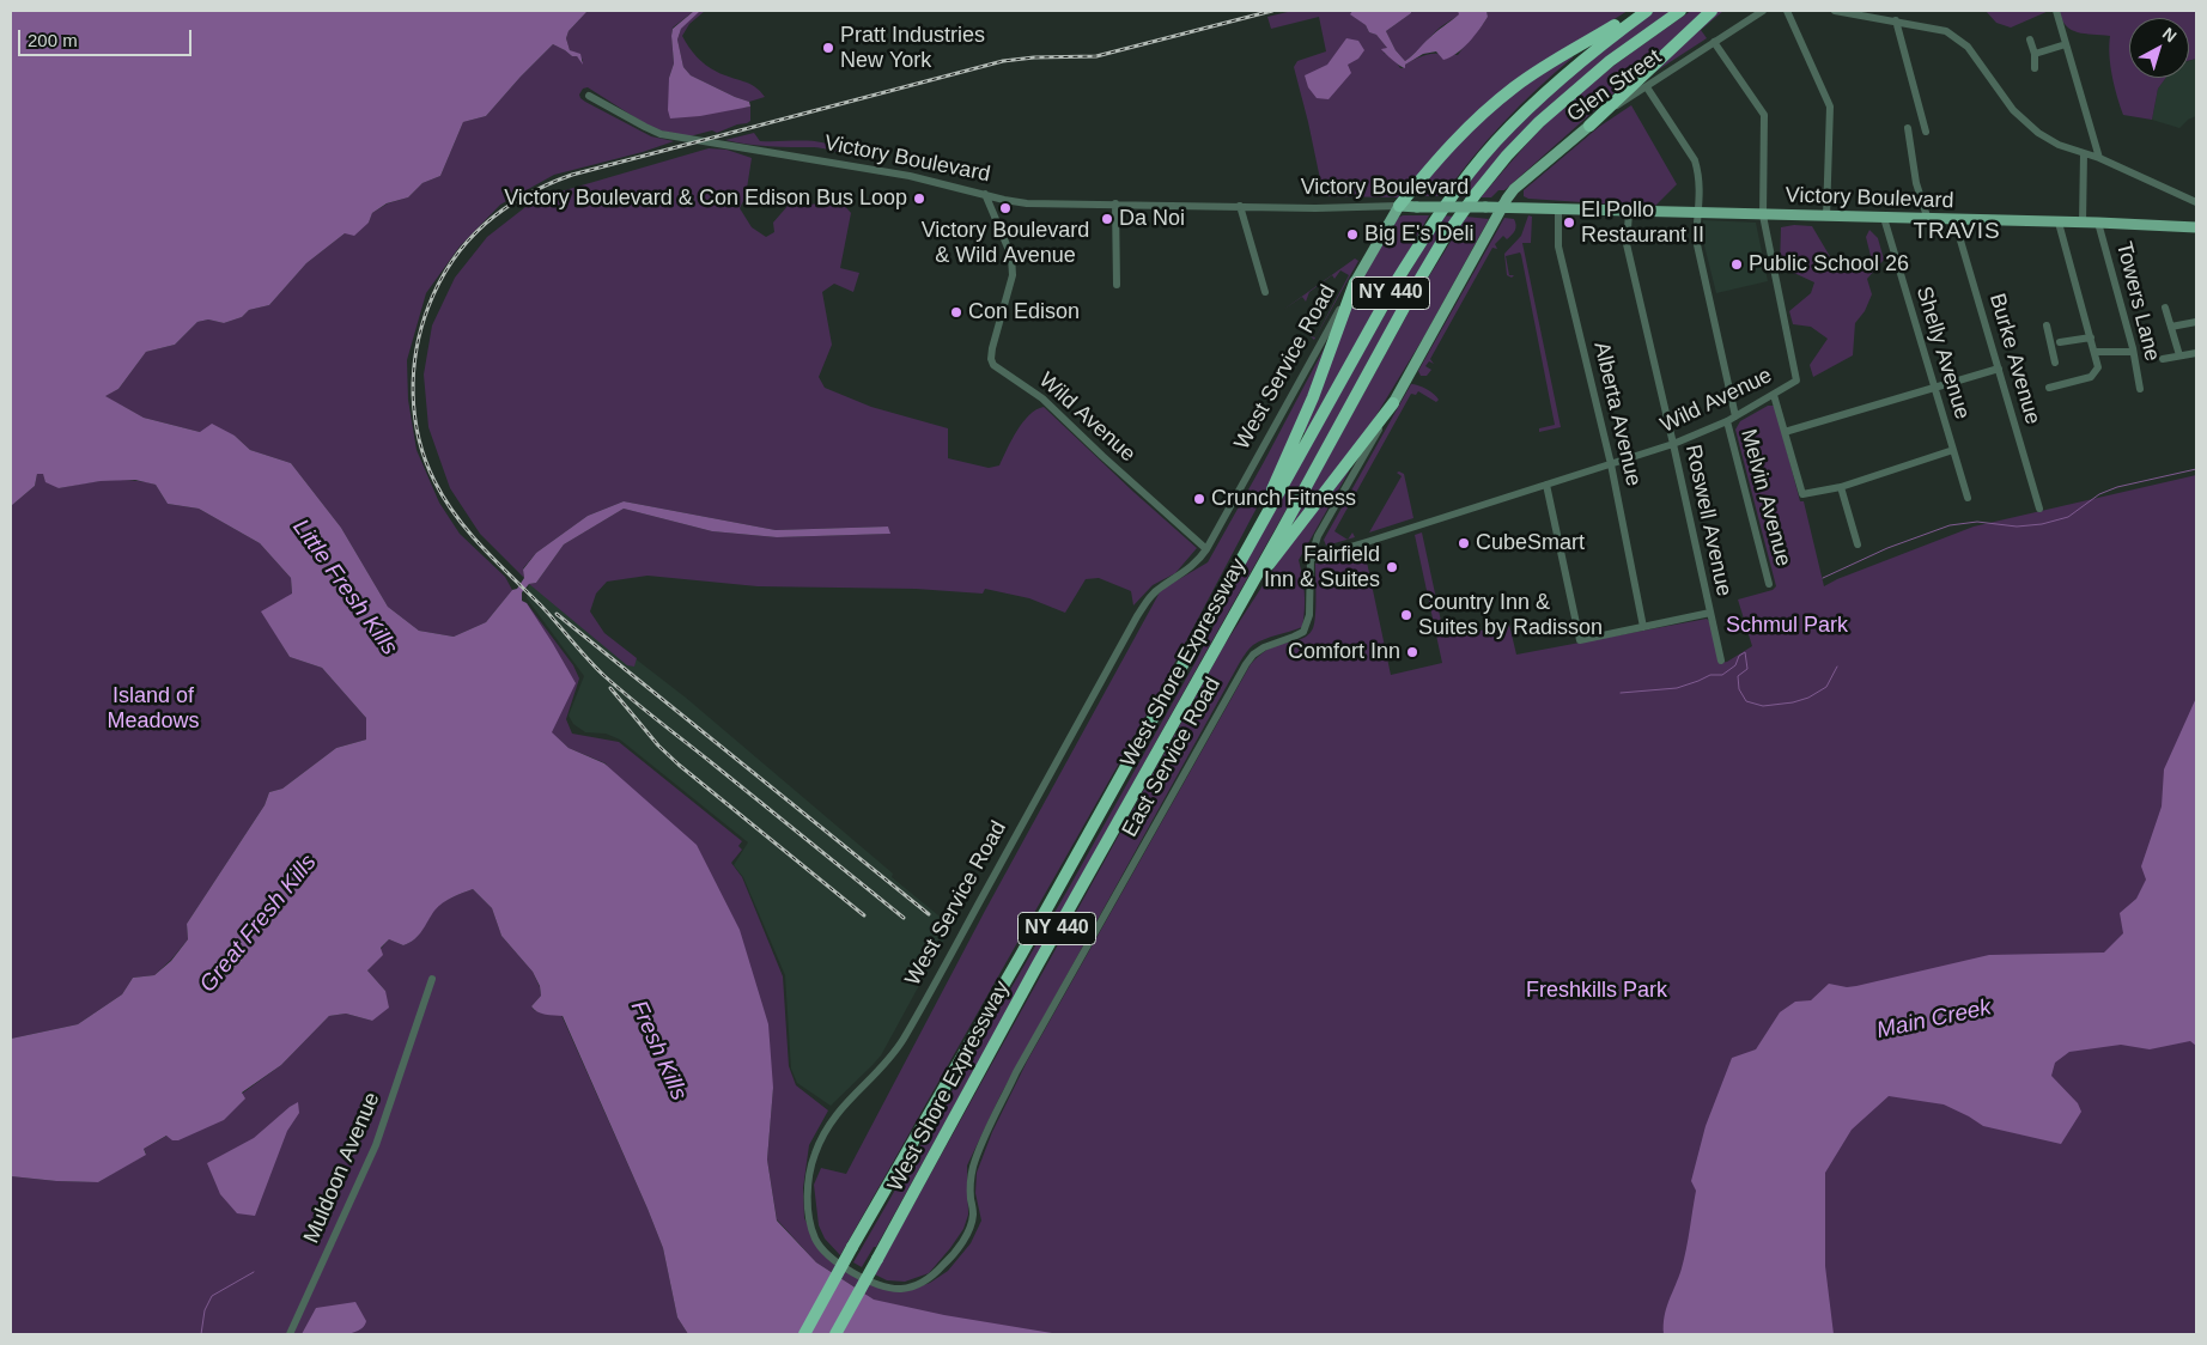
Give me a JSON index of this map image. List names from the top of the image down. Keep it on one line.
{"streets":{"highway":["NY 440","West Shore Expressway"],"main road":["Glen Street","Victory Boulevard","West Service Road","East Service Road"],"street":["Towers Lane","Shelly Avenue","Burke Avenue","Wild Avenue","Alberta Avenue","Melvin Avenue","Roswell Avenue","Muldoon Avenue"]},"crossings":[["Glen Street","Victory Boulevard"],["Glen Street","Wild Avenue"],["Glen Street","Melvin Avenue"],["Glen Street","East Service Road"],["Victory Boulevard","Towers Lane"],["Victory Boulevard","Shelly Avenue"],["Victory Boulevard","Burke Avenue"],["Victory Boulevard","West Service Road"],["Victory Boulevard","Wild Avenue"],["Victory Boulevard","Alberta Avenue"],["Victory Boulevard","Melvin Avenue"],["Victory Boulevard","Roswell Avenue"],["Victory Boulevard","East Service Road"],["West Service Road","Wild Avenue"],["West Service Road","East Service Road"],["Wild Avenue","Alberta Avenue"],["Wild Avenue","Melvin Avenue"],["Wild Avenue","Roswell Avenue"],["Wild Avenue","East Service Road"]],"districts":["TRAVIS"],"water":["Little Fresh Kills","Great Fresh Kills","Main Creek","Fresh Kills"],"parks":["Schmul Park","Island of Meadows","Freshkills Park"],"places":["Pratt Industries New York","Victory Boulevard & Con Edison Bus Loop","Victory Boulevard & Wild Avenue","Da Noi","El Pollo Restaurant II","Big E's Deli","Public School 26","Con Edison","Crunch Fitness","CubeSmart","Fairfield Inn & Suites","Country Inn & Suites by Radisson","Comfort Inn"],"scale_bar":"200 m","north":"top right"}
